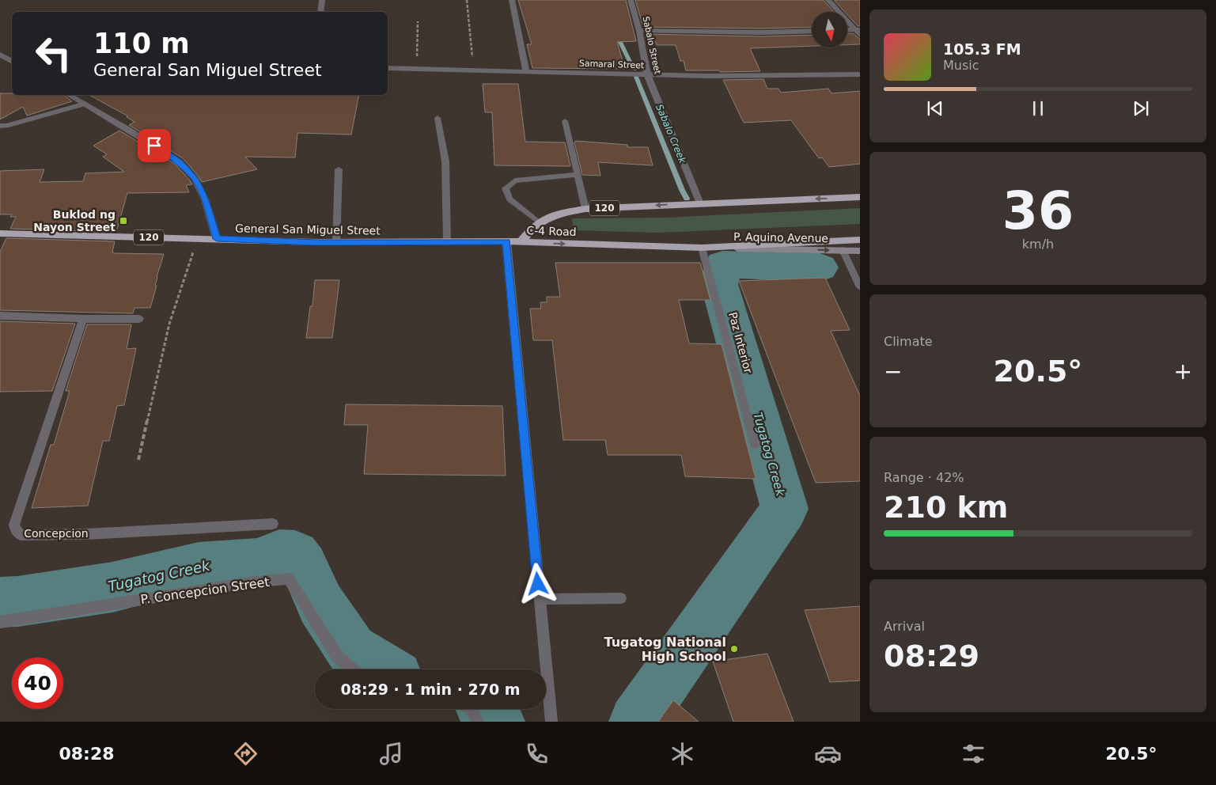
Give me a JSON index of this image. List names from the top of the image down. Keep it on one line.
{"streets":{"highway":["120","General San Miguel Street","C-4 Road"],"main road":["P. Aquino Avenue"],"street":["Sabalo Street","Samaral Street","Concepcion","P. Concepcion Street"],"lane":["Paz Interior"]},"crossings":[["Sabalo Street","Samaral Street"],["Sabalo Street","C-4 Road"],["General San Miguel Street","C-4 Road"],["C-4 Road","P. Aquino Avenue"],["C-4 Road","Paz Interior"],["P. Aquino Avenue","Paz Interior"]],"one_way":["P. Aquino Avenue"],"water":["Sabalo Creek","Tugatog Creek"],"places":{"transit":["Buklod ng Nayon Street"],"other":["Tugatog National High School"]},"north":"bottom","page":{"turn":["110 m","General San Miguel Street"],"song":["105.3 FM","Music"],"tile":[["36","km/h"],"Climate",["Range · 42%","210 km"],["Arrival","08:29"]],"heat":["−","20.5°","+"],"limit":"40","trip":"08:29 · 1 min · 270 m","tabs":["08:28","20.5°"]}}
